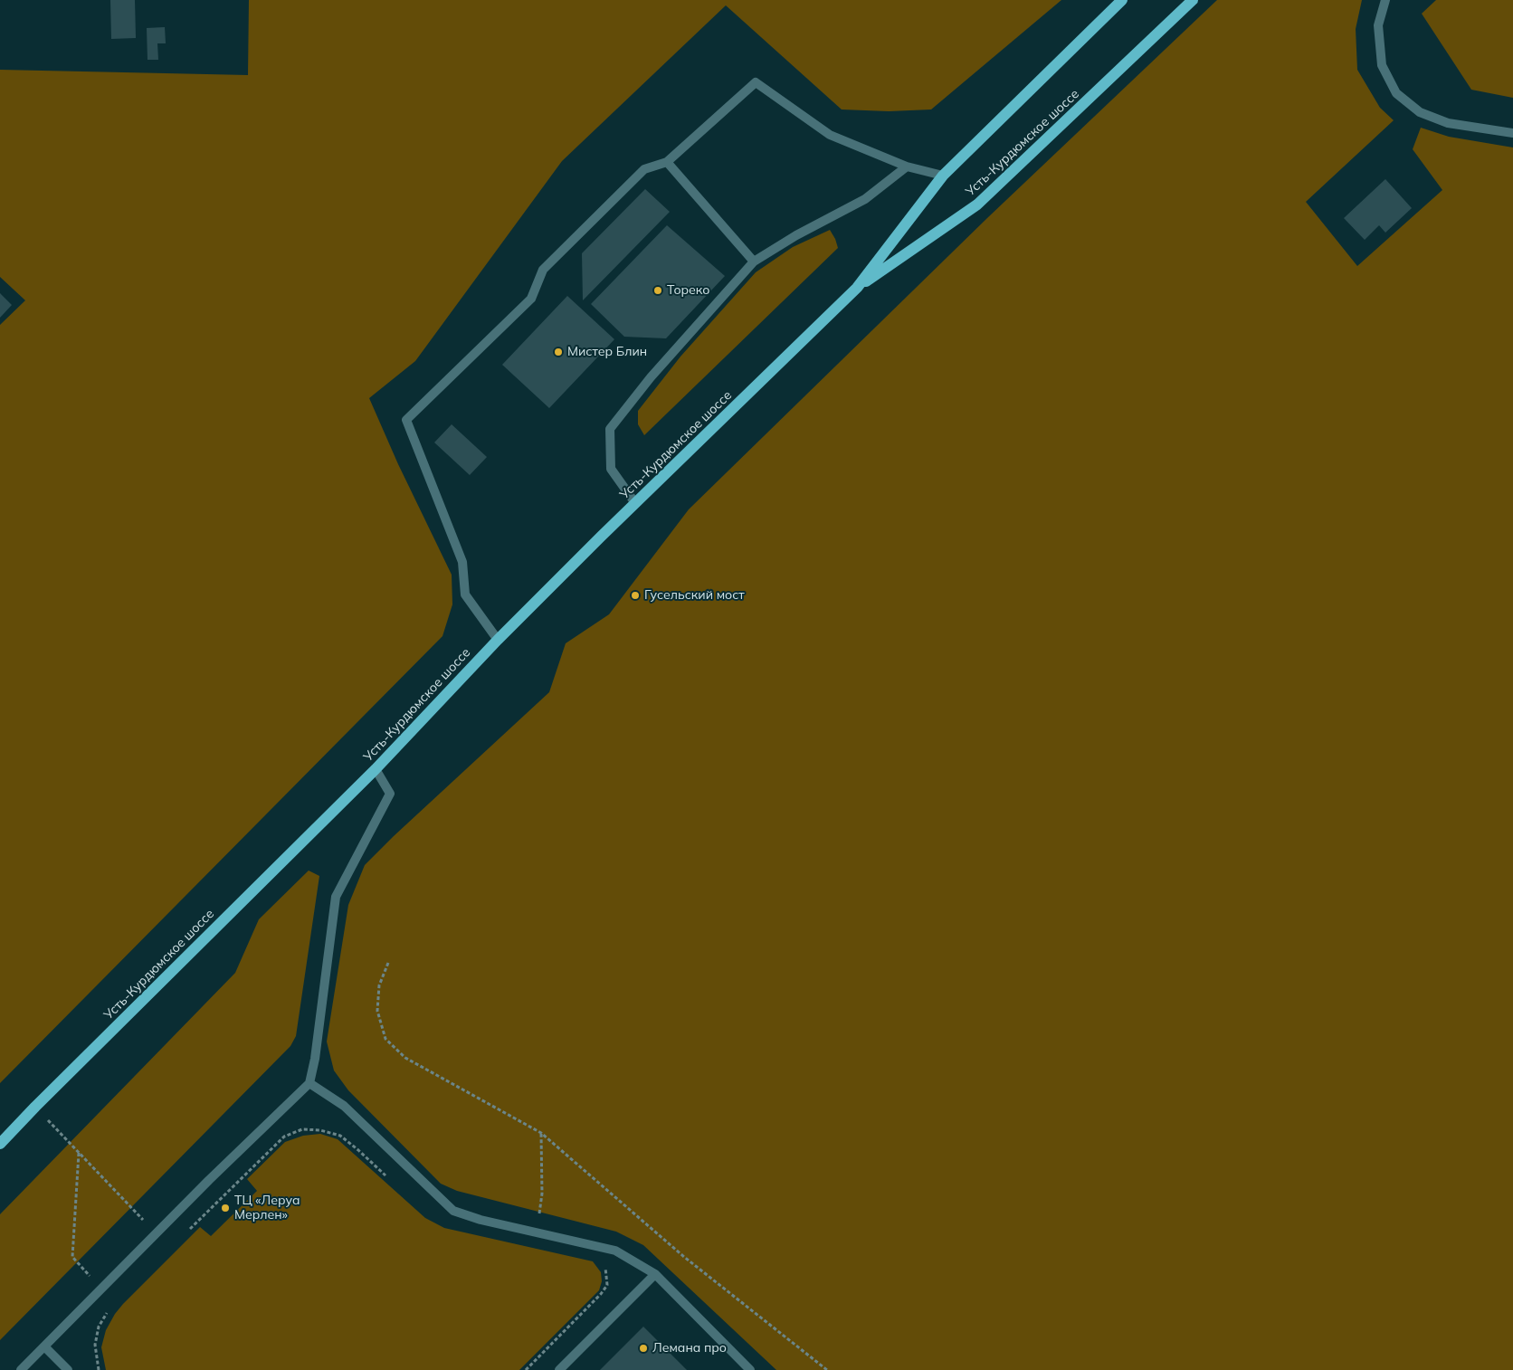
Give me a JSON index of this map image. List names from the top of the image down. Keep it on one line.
{"streets":{"main road":["Усть-Курдюмское шоссе"]},"places":["Тореко","Мистер Блин","Гусельский мост","ТЦ «Леруа Мерлен»","Лемана про"]}
